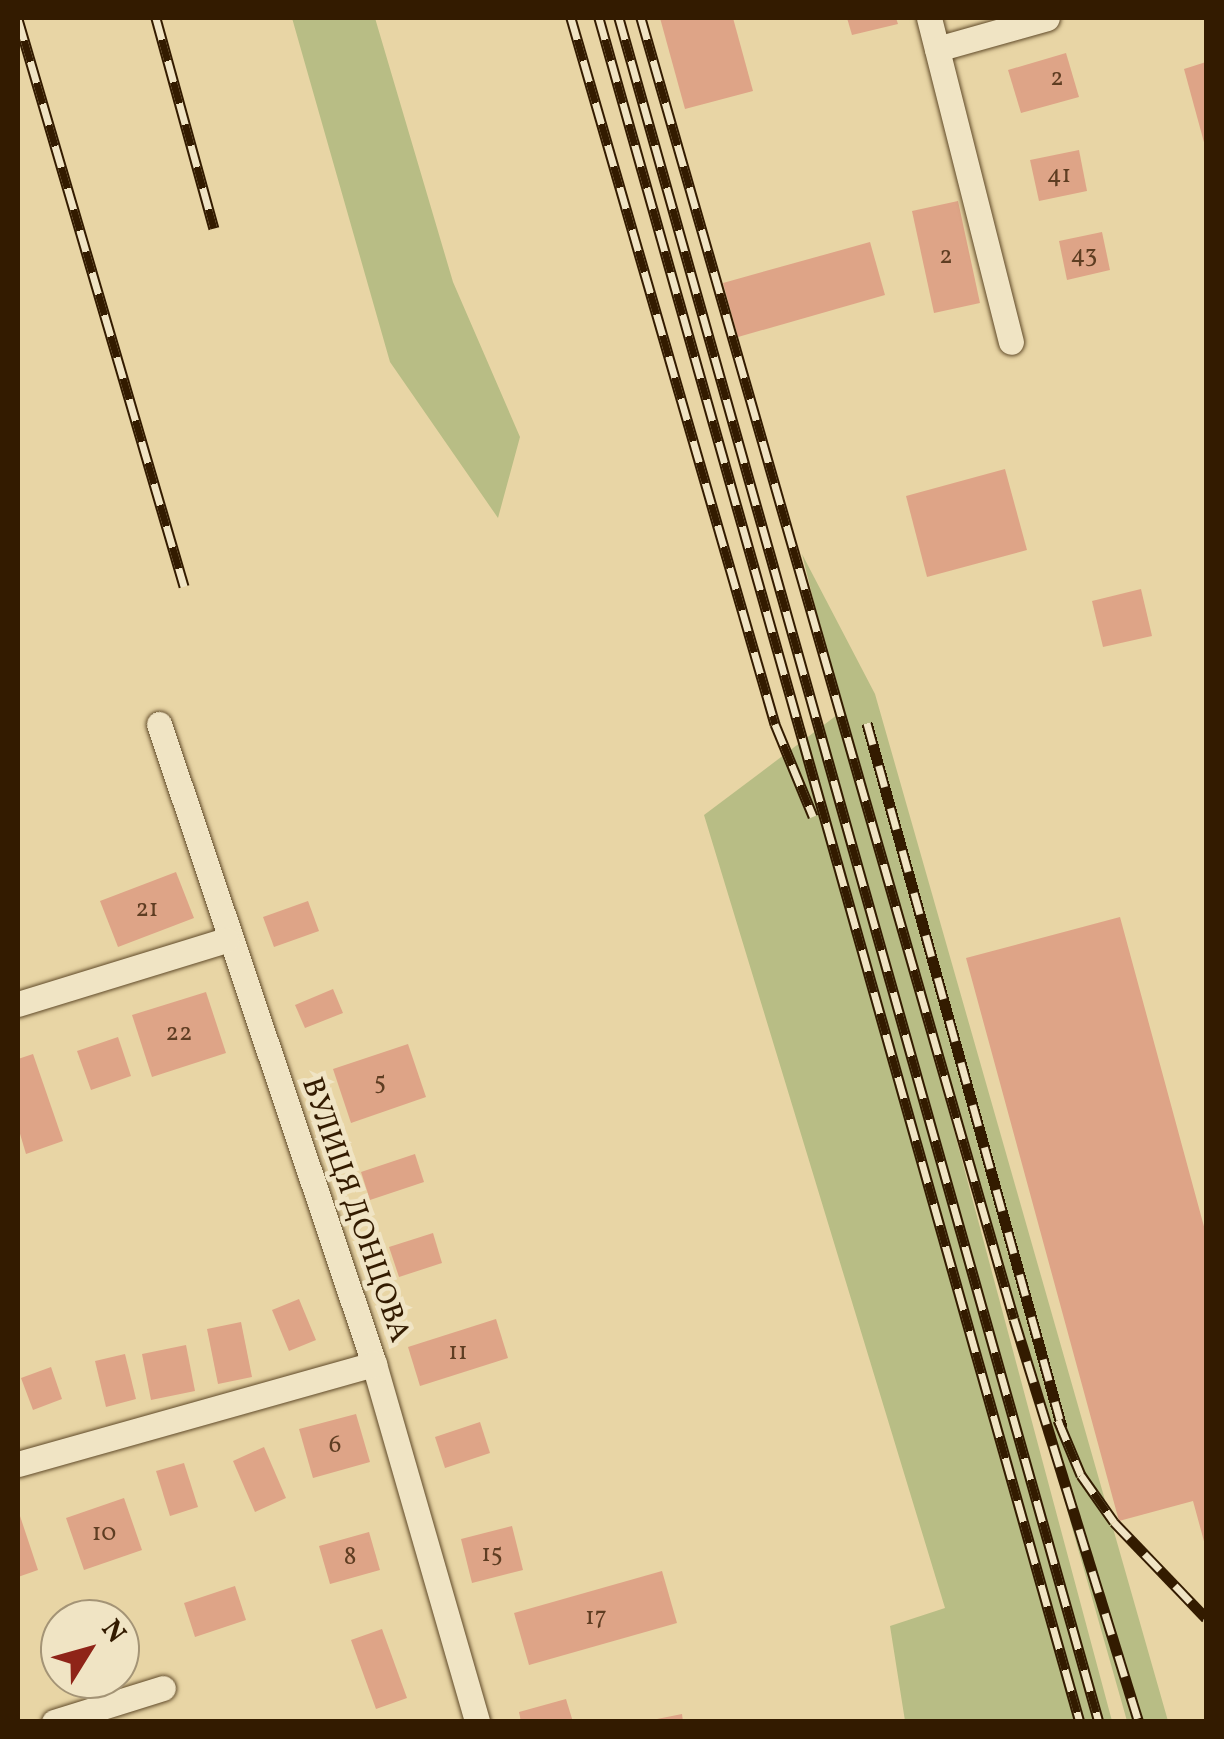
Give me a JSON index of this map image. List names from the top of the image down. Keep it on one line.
{"streets":{"street":["ВУЛИЦЯ ДОНЦОВА"]},"house_numbers":["2","41","43","2","21","22","5","11","6","10","15","8","17"],"north":"top right"}
